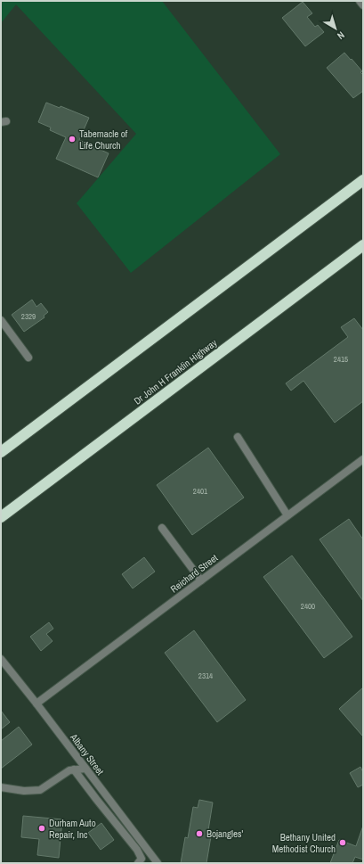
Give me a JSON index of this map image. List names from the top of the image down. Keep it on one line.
{"streets":{"highway":["Dr John H Franklin Highway"],"street":["Reichard Street","Albany Street"]},"crossings":[["Reichard Street","Albany Street"]],"places":["Tabernacle of Life Church","Durham Auto Repair, Inc","Bojangles'","Bethany United Methodist Church"],"house_numbers":["2329","2415","2401","2400","2314"],"north":"bottom right"}
